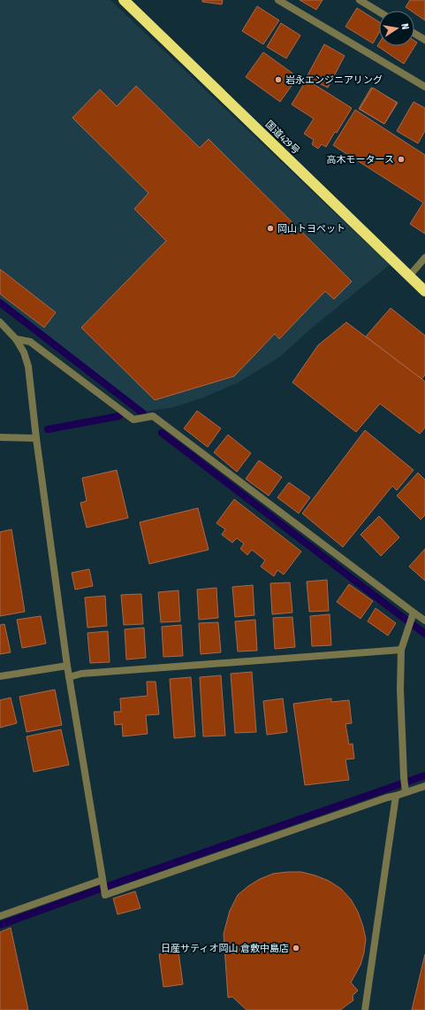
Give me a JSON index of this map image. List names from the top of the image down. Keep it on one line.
{"streets":{"highway":["国道429号"]},"places":["岩永エンジニアリング","高木モータース","岡山トヨペット","日産サティオ岡山 倉敷中島店"],"north":"right"}
